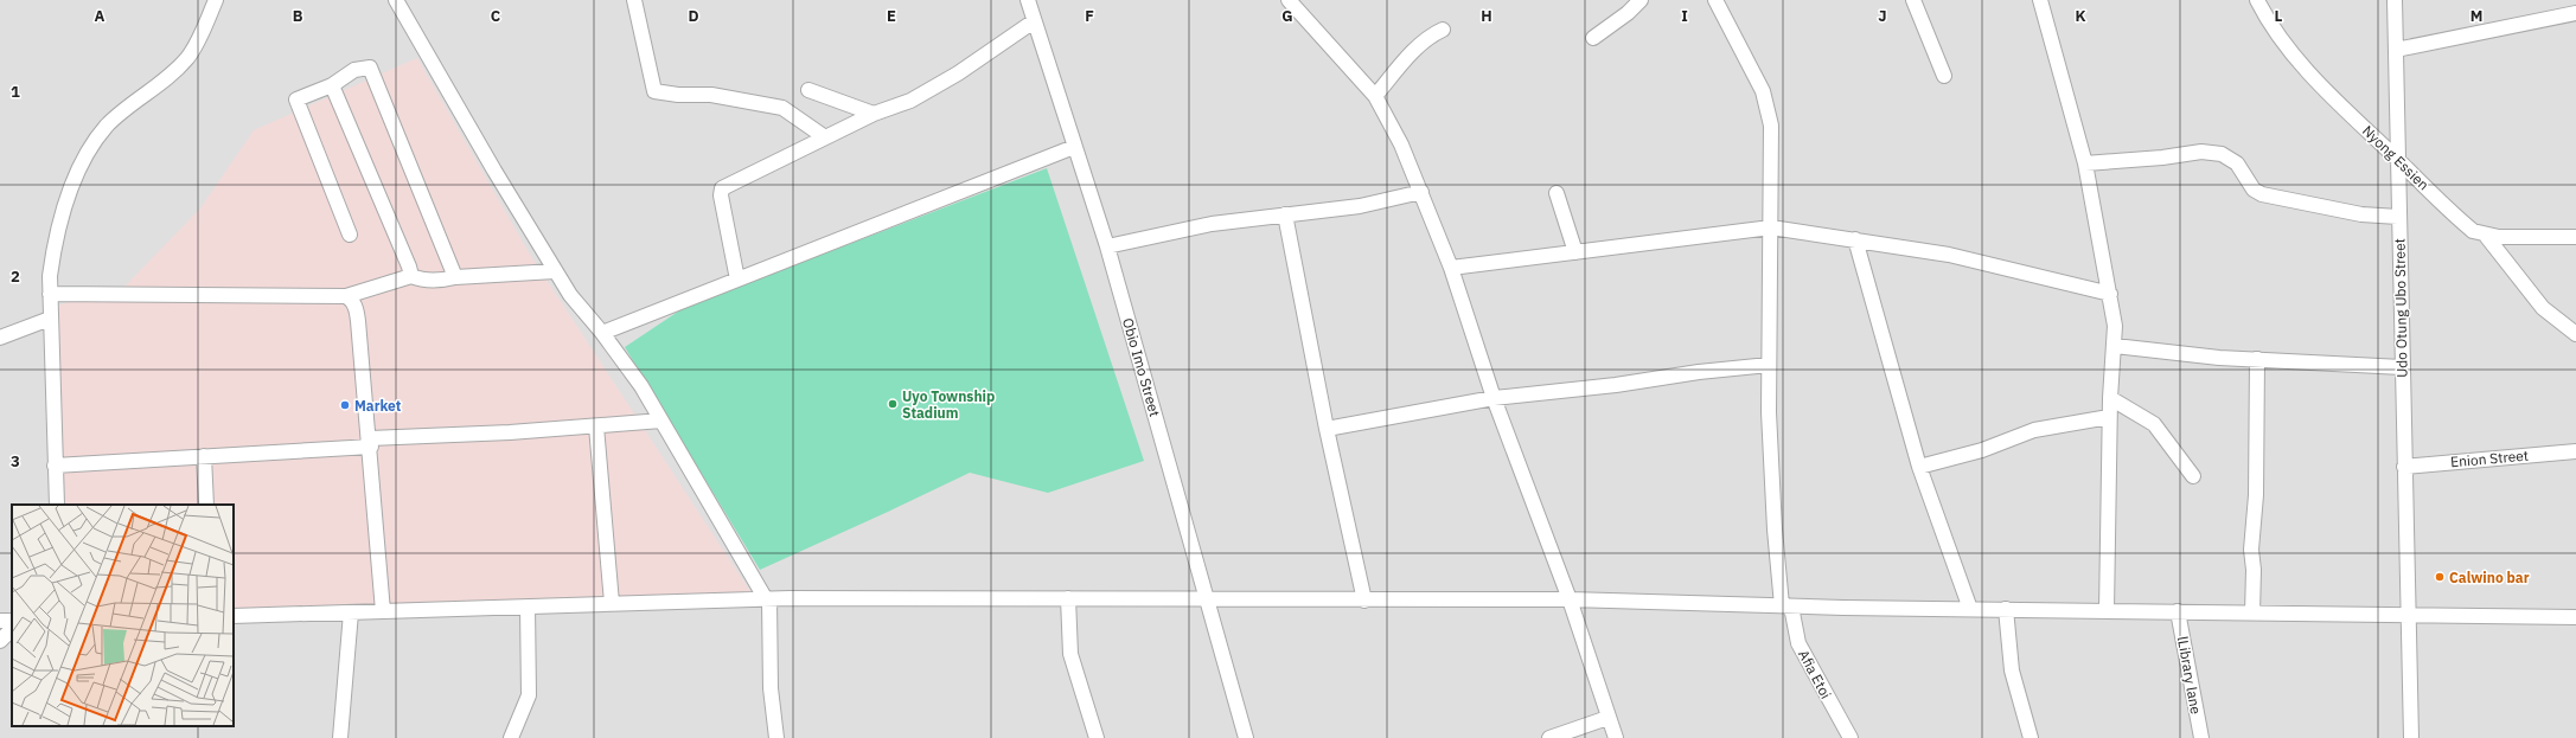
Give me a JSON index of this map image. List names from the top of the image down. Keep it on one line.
{"streets":{"street":["Nyong Essien","Udo Otung Ubo Street","Obio Imo Street","Enion Street","Afia Etoi","lLibrary lane"]},"crossings":[["Nyong Essien","Udo Otung Ubo Street"],["Udo Otung Ubo Street","Enion Street"]],"places":["Uyo Township Stadium","Market","Calwino bar"],"grid":{"columns":["A","B","C","D","E","F","G","H","I","J","K","L","M"],"rows":["1","2","3"]}}
